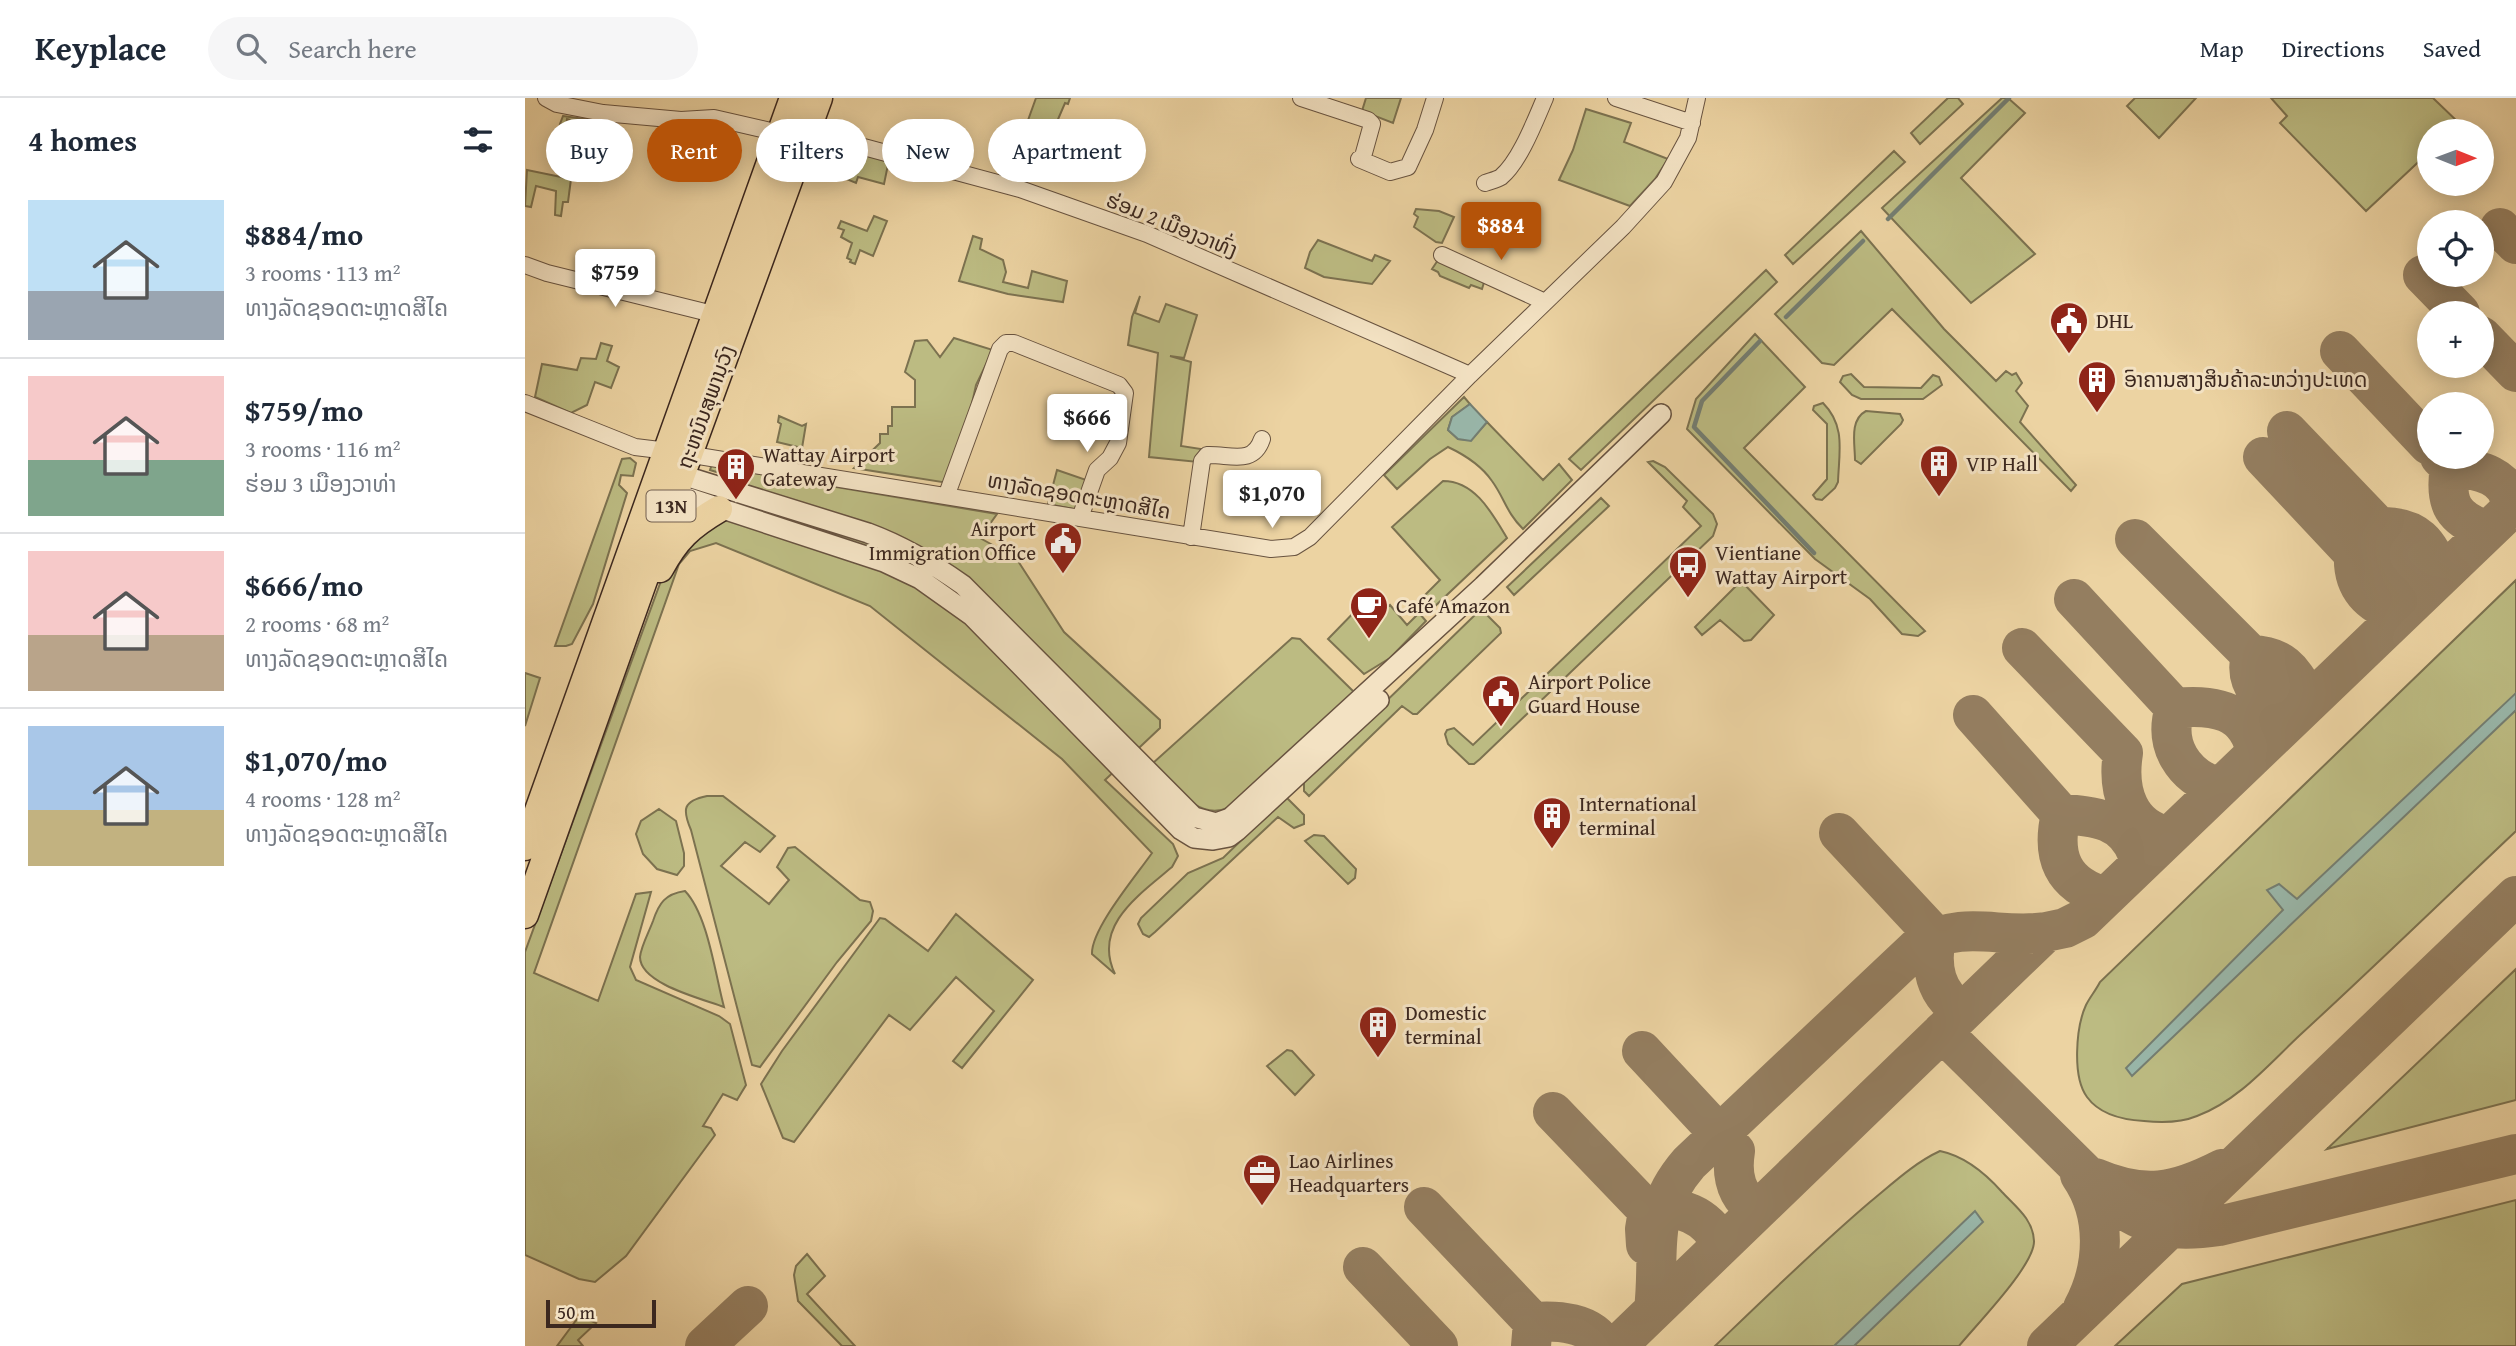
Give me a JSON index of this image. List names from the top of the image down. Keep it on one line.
{"streets":{"highway":["ຖະຫນົນສຸພານຸວົງ","13N"],"street":["ຮ່ອມ 2 ເມືອງວາທົ່ງ","ທາງລັດຊອດຕະຫຼາດສີໄຄ"]},"crossings":[["ຮ່ອມ 2 ເມືອງວາທົ່ງ","ທາງລັດຊອດຕະຫຼາດສີໄຄ"],["ຖະຫນົນສຸພານຸວົງ","ທາງລັດຊອດຕະຫຼາດສີໄຄ"]],"places":{"public building":["DHL","Airport Immigration Office","Airport Police Guard House"],"building":["ົອາຄານສາງສິນຄ້າລະຫວ່າງປະເທດ","VIP Hall","Wattay Airport Gateway","International terminal","Domestic terminal"],"bus stop":["Vientiane Wattay Airport"],"cafe":["Café Amazon"],"office":["Lao Airlines Headquarters"]},"scale_bar":"50 m","north":"right","page":{"header":"Keyplace","search":"Search here","nav":["Map","Directions","Saved"],"heading":"4 homes","map_buttons":["+","−"],"chip":["Buy","Rent","Filters","New","Apartment"],"list":[{"name":"$884/mo","note":"3 rooms · 113 m² · ທາງລັດຊອດຕະຫຼາດສີໄຄ"},{"name":"$759/mo","note":"3 rooms · 116 m² · ຮ່ອມ 3 ເມືອງວາທ່າ"},{"name":"$666/mo","note":"2 rooms · 68 m² · ທາງລັດຊອດຕະຫຼາດສີໄຄ"},{"name":"$1,070/mo","note":"4 rooms · 128 m² · ທາງລັດຊອດຕະຫຼາດສີໄຄ"}],"price":["$884","$759","$666","$1,070"],"scale":"50 m"}}
